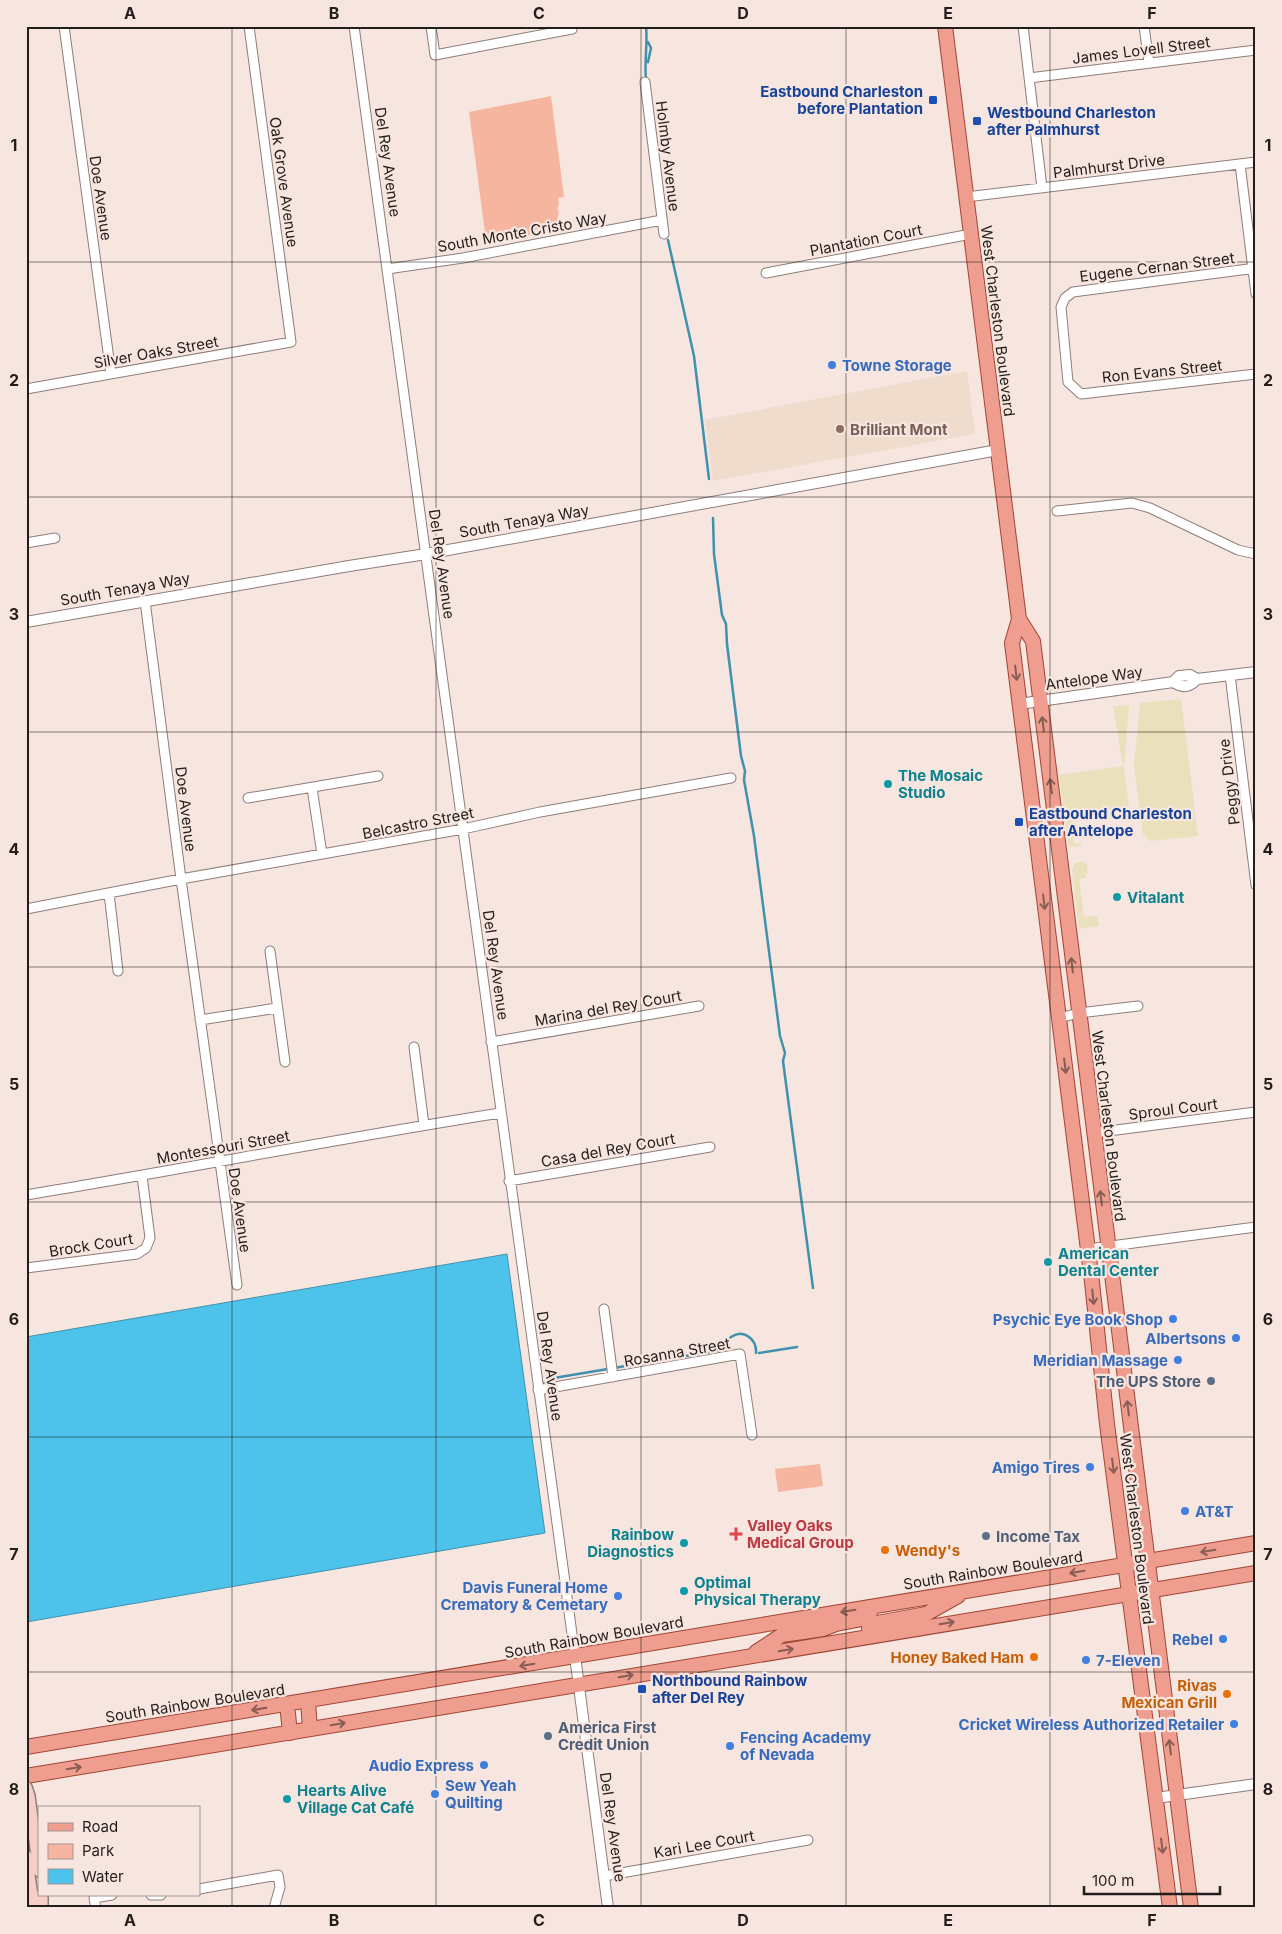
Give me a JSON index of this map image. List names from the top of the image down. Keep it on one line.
{"streets":{"main road":["West Charleston Boulevard","South Rainbow Boulevard"],"street":["James Lovell Street","Holmby Avenue","Del Rey Avenue","Palmhurst Drive","Oak Grove Avenue","Doe Avenue","South Monte Cristo Way","Plantation Court","Eugene Cernan Street","Silver Oaks Street","Ron Evans Street","South Tenaya Way","Antelope Way","Peggy Drive","Belcastro Street","Marina del Rey Court","Sproul Court","Montessouri Street","Casa del Rey Court","Brock Court","Rosanna Street","Kari Lee Court"]},"crossings":[["Holmby Avenue","South Monte Cristo Way"],["Del Rey Avenue","South Monte Cristo Way"],["Del Rey Avenue","South Tenaya Way"],["Del Rey Avenue","Belcastro Street"],["Del Rey Avenue","Marina del Rey Court"],["Del Rey Avenue","Montessouri Street"],["Del Rey Avenue","Casa del Rey Court"],["Del Rey Avenue","Rosanna Street"],["Del Rey Avenue","South Rainbow Boulevard"],["Del Rey Avenue","Kari Lee Court"],["Palmhurst Drive","West Charleston Boulevard"],["Oak Grove Avenue","Silver Oaks Street"],["Doe Avenue","Silver Oaks Street"],["Doe Avenue","South Tenaya Way"],["Doe Avenue","Belcastro Street"],["Doe Avenue","Montessouri Street"],["Plantation Court","West Charleston Boulevard"],["Eugene Cernan Street","Ron Evans Street"],["West Charleston Boulevard","South Tenaya Way"],["West Charleston Boulevard","Antelope Way"],["West Charleston Boulevard","Sproul Court"],["West Charleston Boulevard","South Rainbow Boulevard"],["Antelope Way","Peggy Drive"],["Montessouri Street","Brock Court"]],"places":{"transit":["Eastbound Charleston before Plantation","Westbound Charleston after Palmhurst","Eastbound Charleston after Antelope","Northbound Rainbow after Del Rey"],"other":["Towne Storage","Brilliant Mont","The Mosaic Studio","Vitalant","American Dental Center","Psychic Eye Book Shop","Albertsons","Meridian Massage","The UPS Store","Amigo Tires","AT&T","Income Tax","Rainbow Diagnostics","Wendy's","Optimal Physical Therapy","Davis Funeral Home Crematory & Cemetary","Rebel","Honey Baked Ham","7-Eleven","Rivas Mexican Grill","Cricket Wireless Authorized Retailer","America First Credit Union","Fencing Academy of Nevada","Audio Express","Sew Yeah Quilting","Hearts Alive Village Cat Café"],"health":["Valley Oaks Medical Group"]},"legend":["Road","Park","Water"],"scale_bar":"100 m","grid":{"columns":["A","B","C","D","E","F"],"rows":["1","2","3","4","5","6","7","8"]}}
